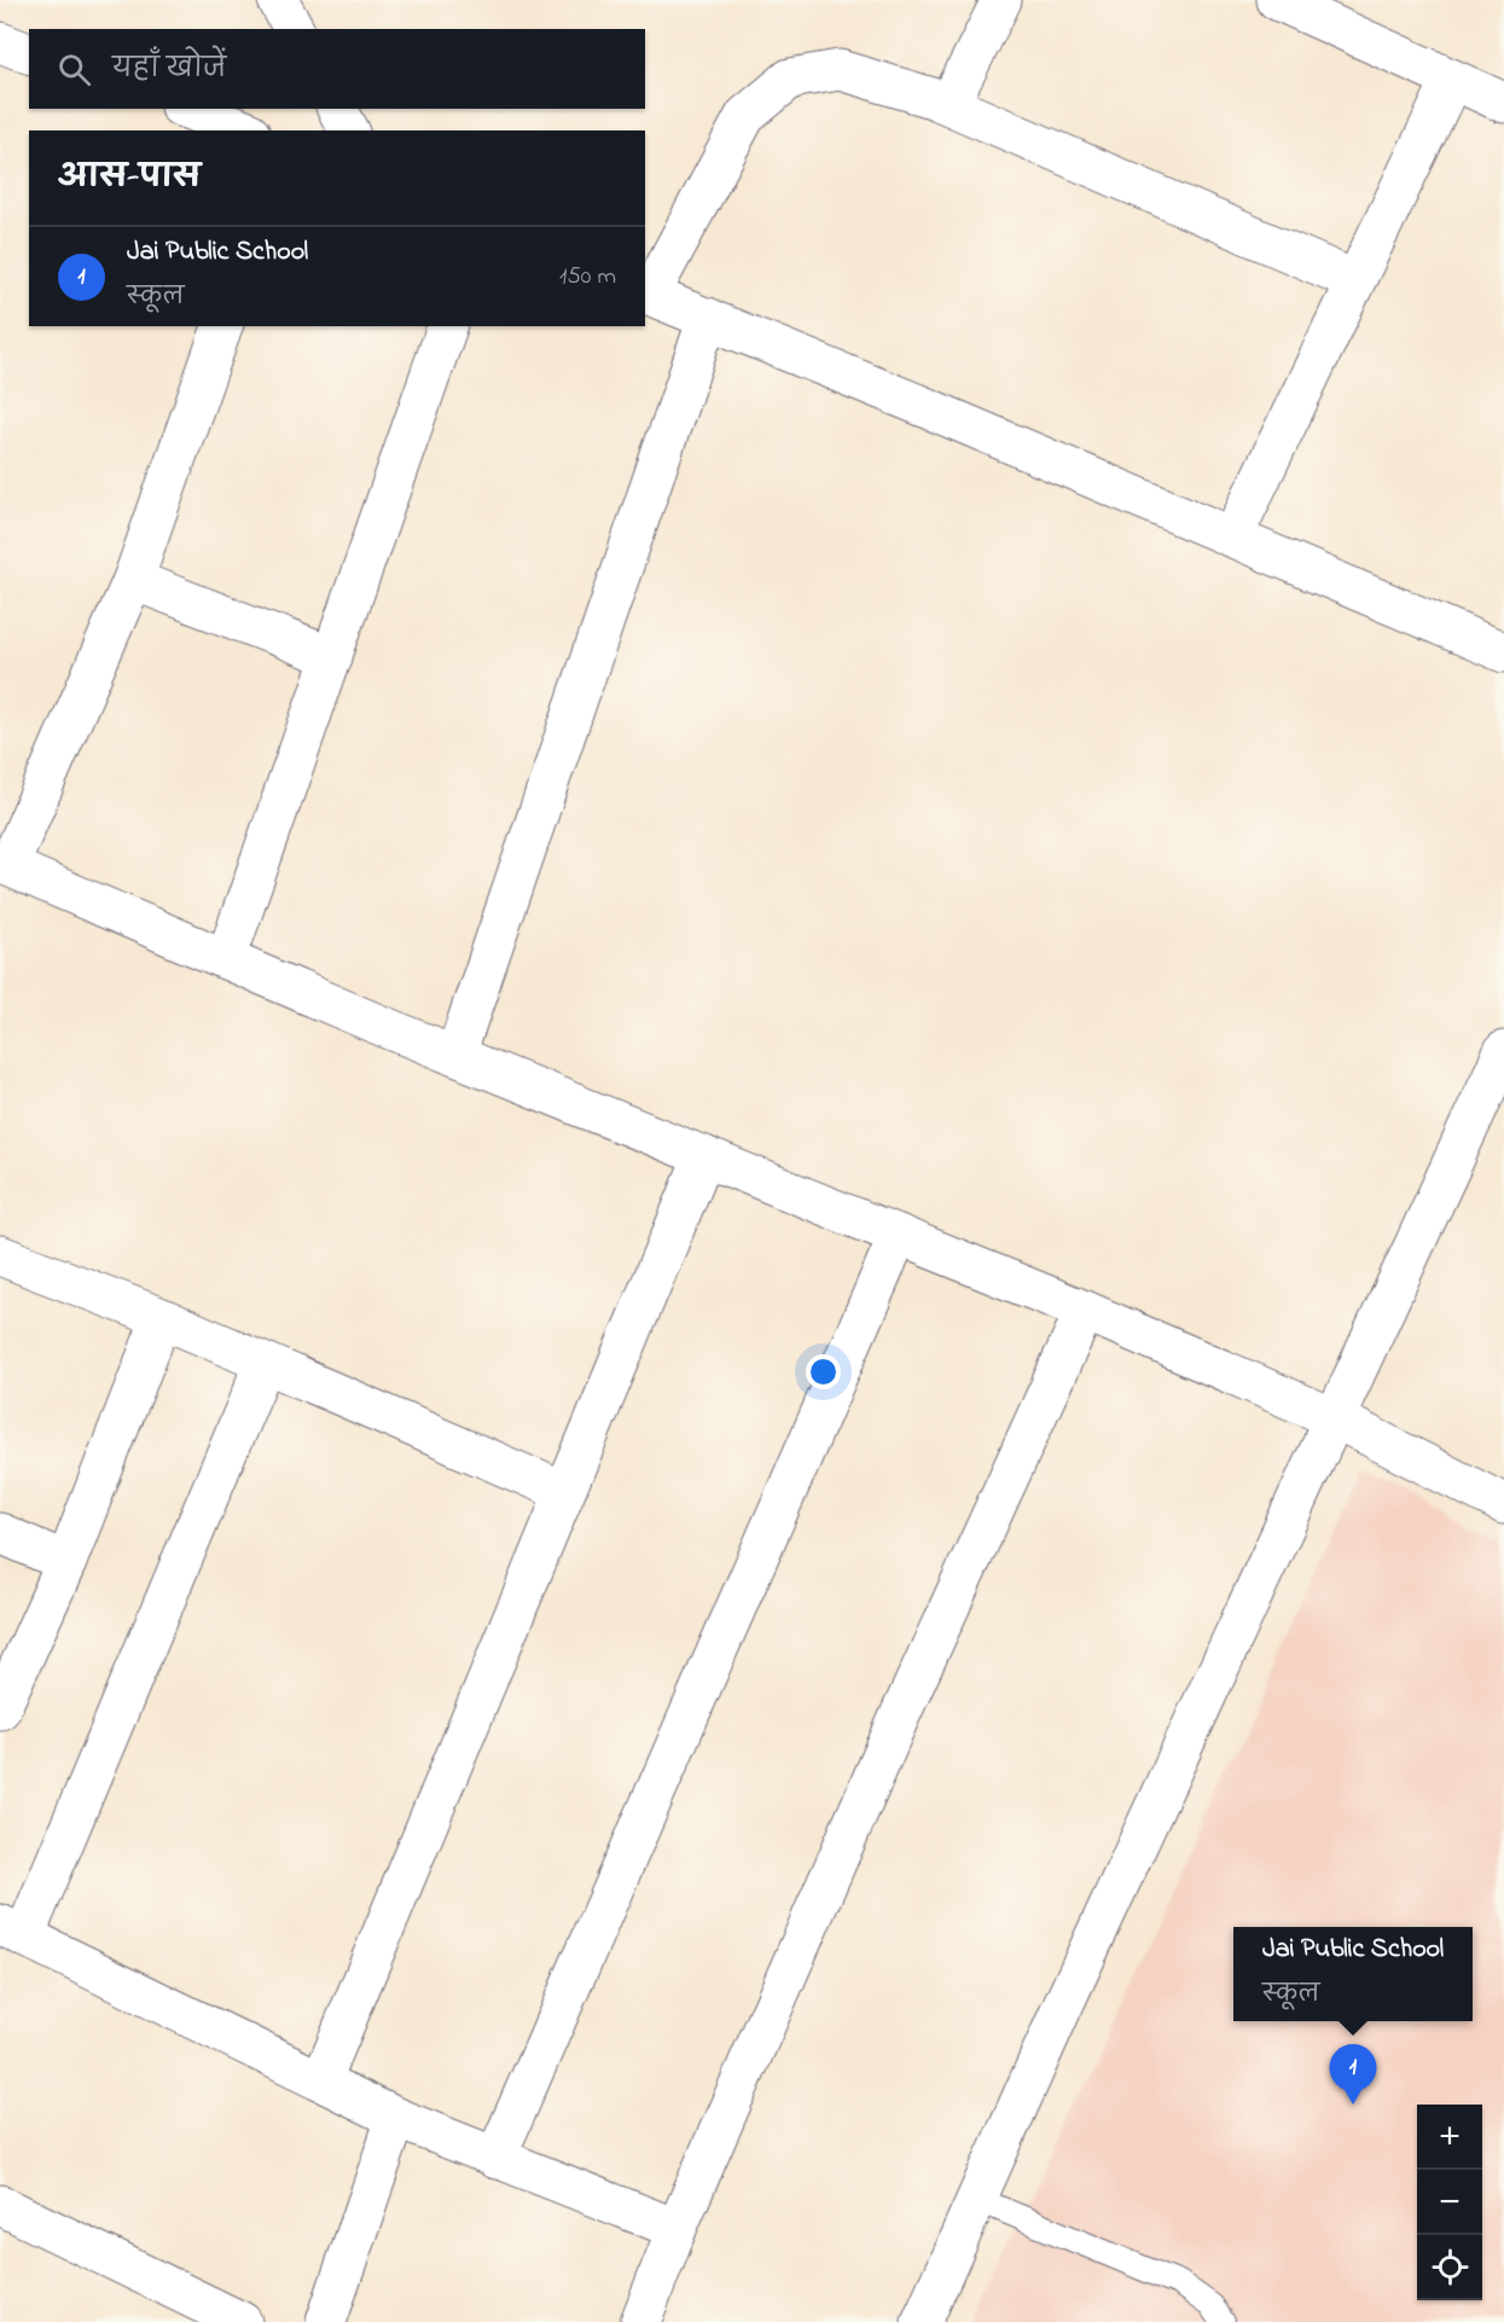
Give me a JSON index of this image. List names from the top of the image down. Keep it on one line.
{"page":{"search":"यहाँ खोजें","heading":"आस-पास","list":[{"mark":"1","name":"Jai Public School","note":"स्कूल","value":"150 m"}],"popup":["Jai Public School","स्कूल"],"pins":"1","map_buttons":["+","−"]}}
